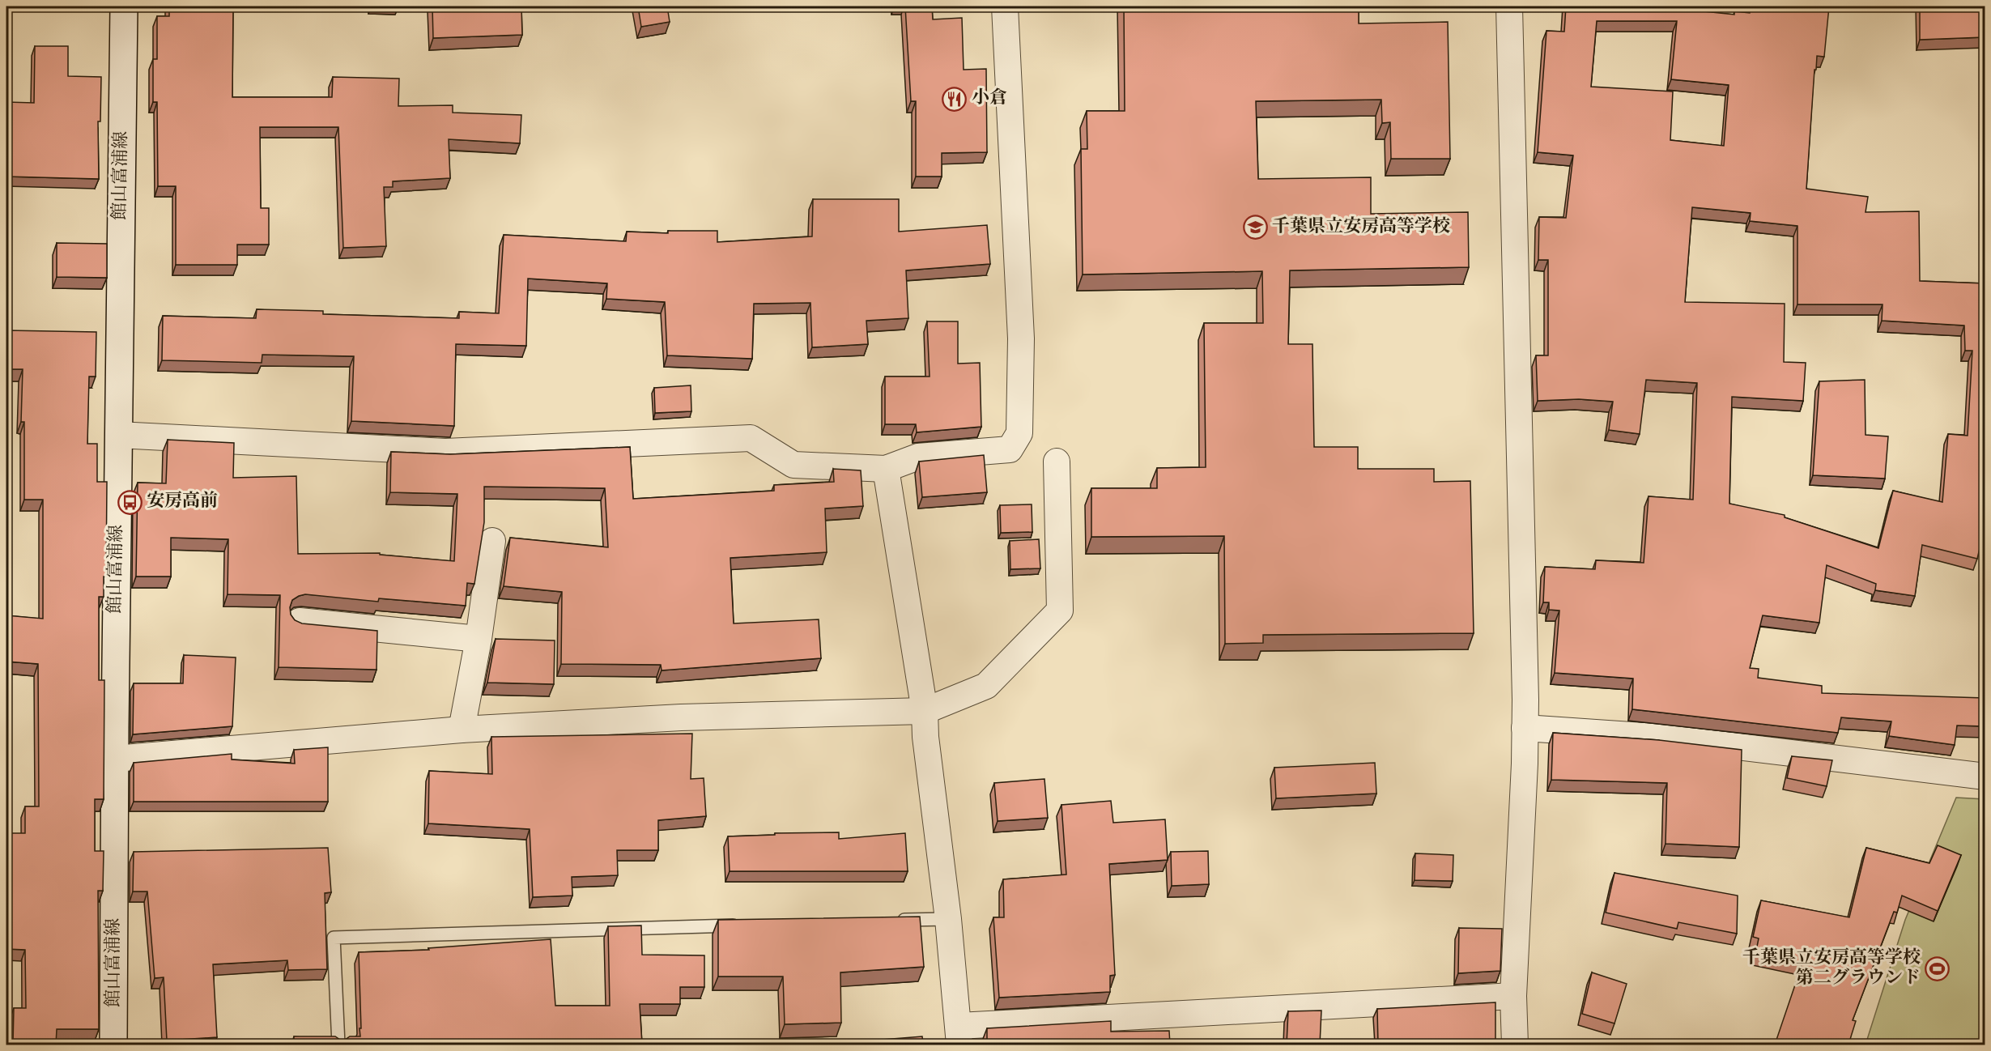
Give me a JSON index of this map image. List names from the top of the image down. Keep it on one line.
{"streets":{"main road":["館山富浦線"]},"places":{"restaurant":["小倉"],"school or university":["千葉県立安房高等学校"],"bus stop":["安房高前"],"sports":["千葉県立安房高等学校 第二グラウンド"]}}
